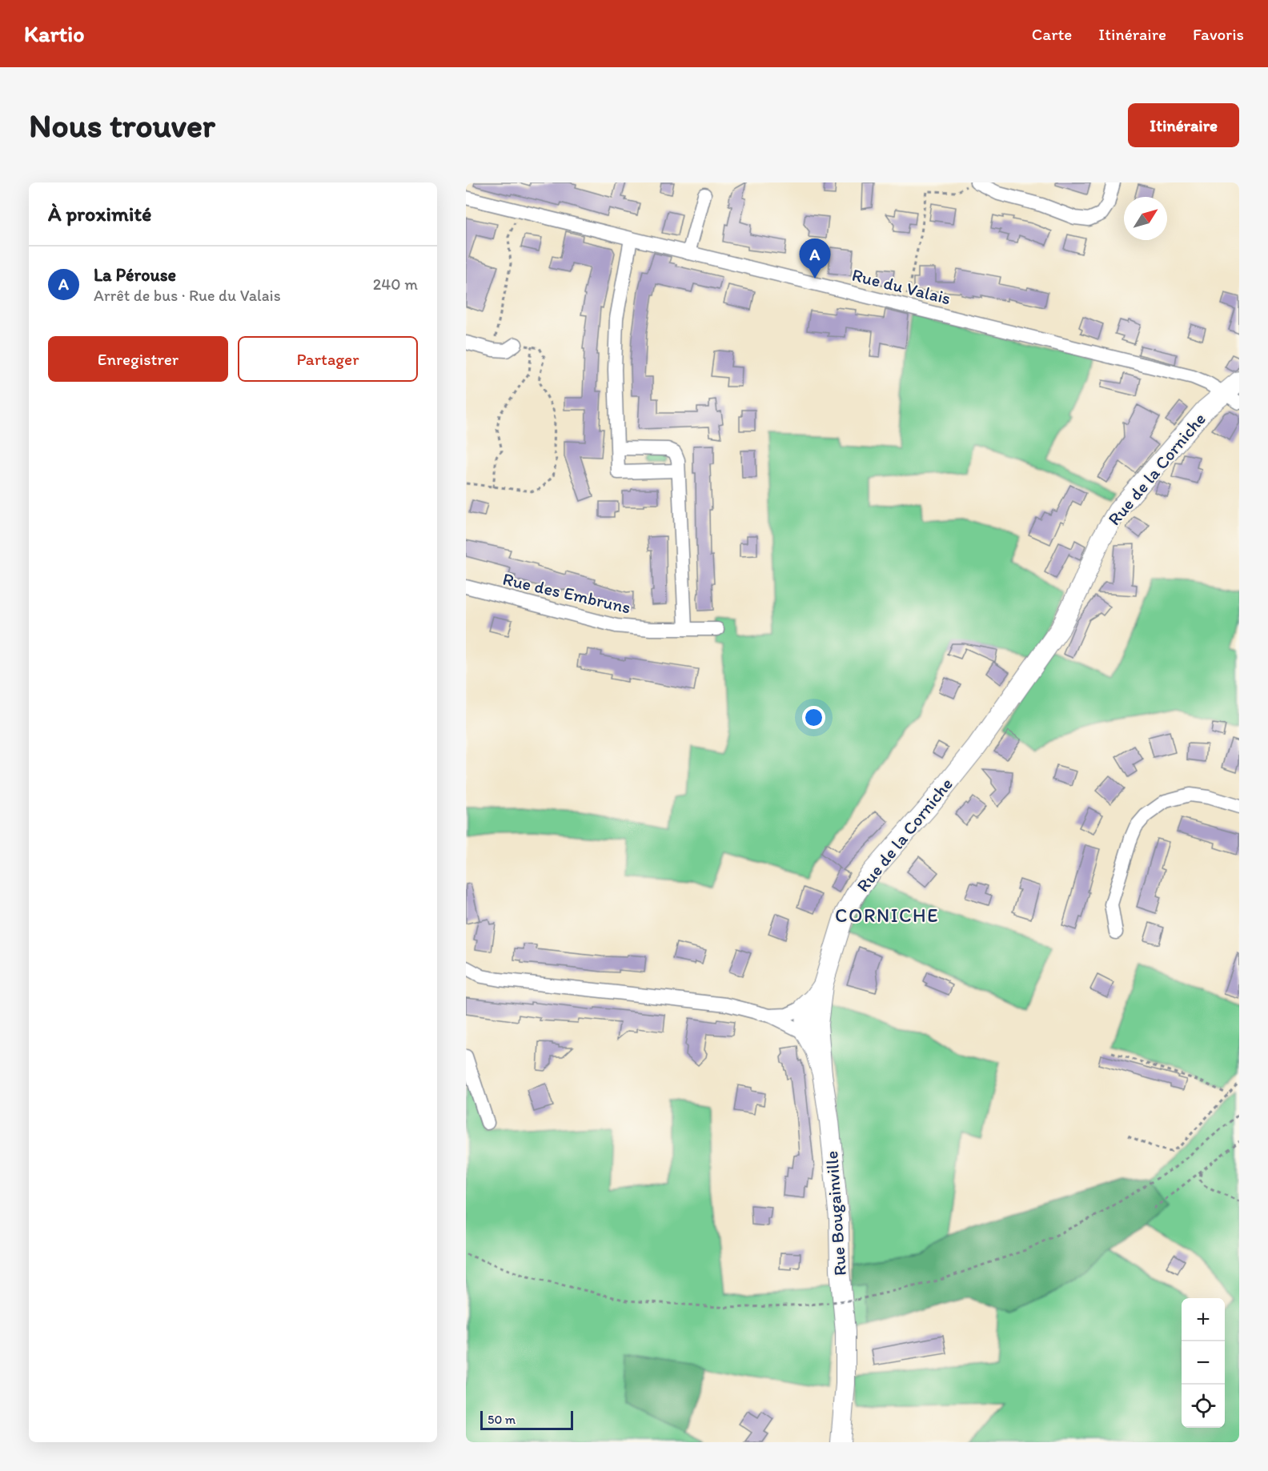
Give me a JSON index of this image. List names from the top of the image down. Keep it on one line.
{"streets":{"street":["Rue du Valais","Rue de la Corniche","Rue des Embruns","Rue Bougainville"]},"crossings":[["Rue du Valais","Rue de la Corniche"],["Rue de la Corniche","Rue Bougainville"]],"districts":["CORNICHE"],"scale_bar":"50 m","north":"top right","page":{"header":"Kartio","nav":["Carte","Itinéraire","Favoris"],"buttons":["Itinéraire",["Enregistrer","Partager"]],"title":"Nous trouver","heading":"À proximité","pins":"A","list":[{"mark":"A","name":"La Pérouse","note":"Arrêt de bus · Rue du Valais","value":"240 m"}],"map_buttons":["+","−"],"scale":"50 m"}}
